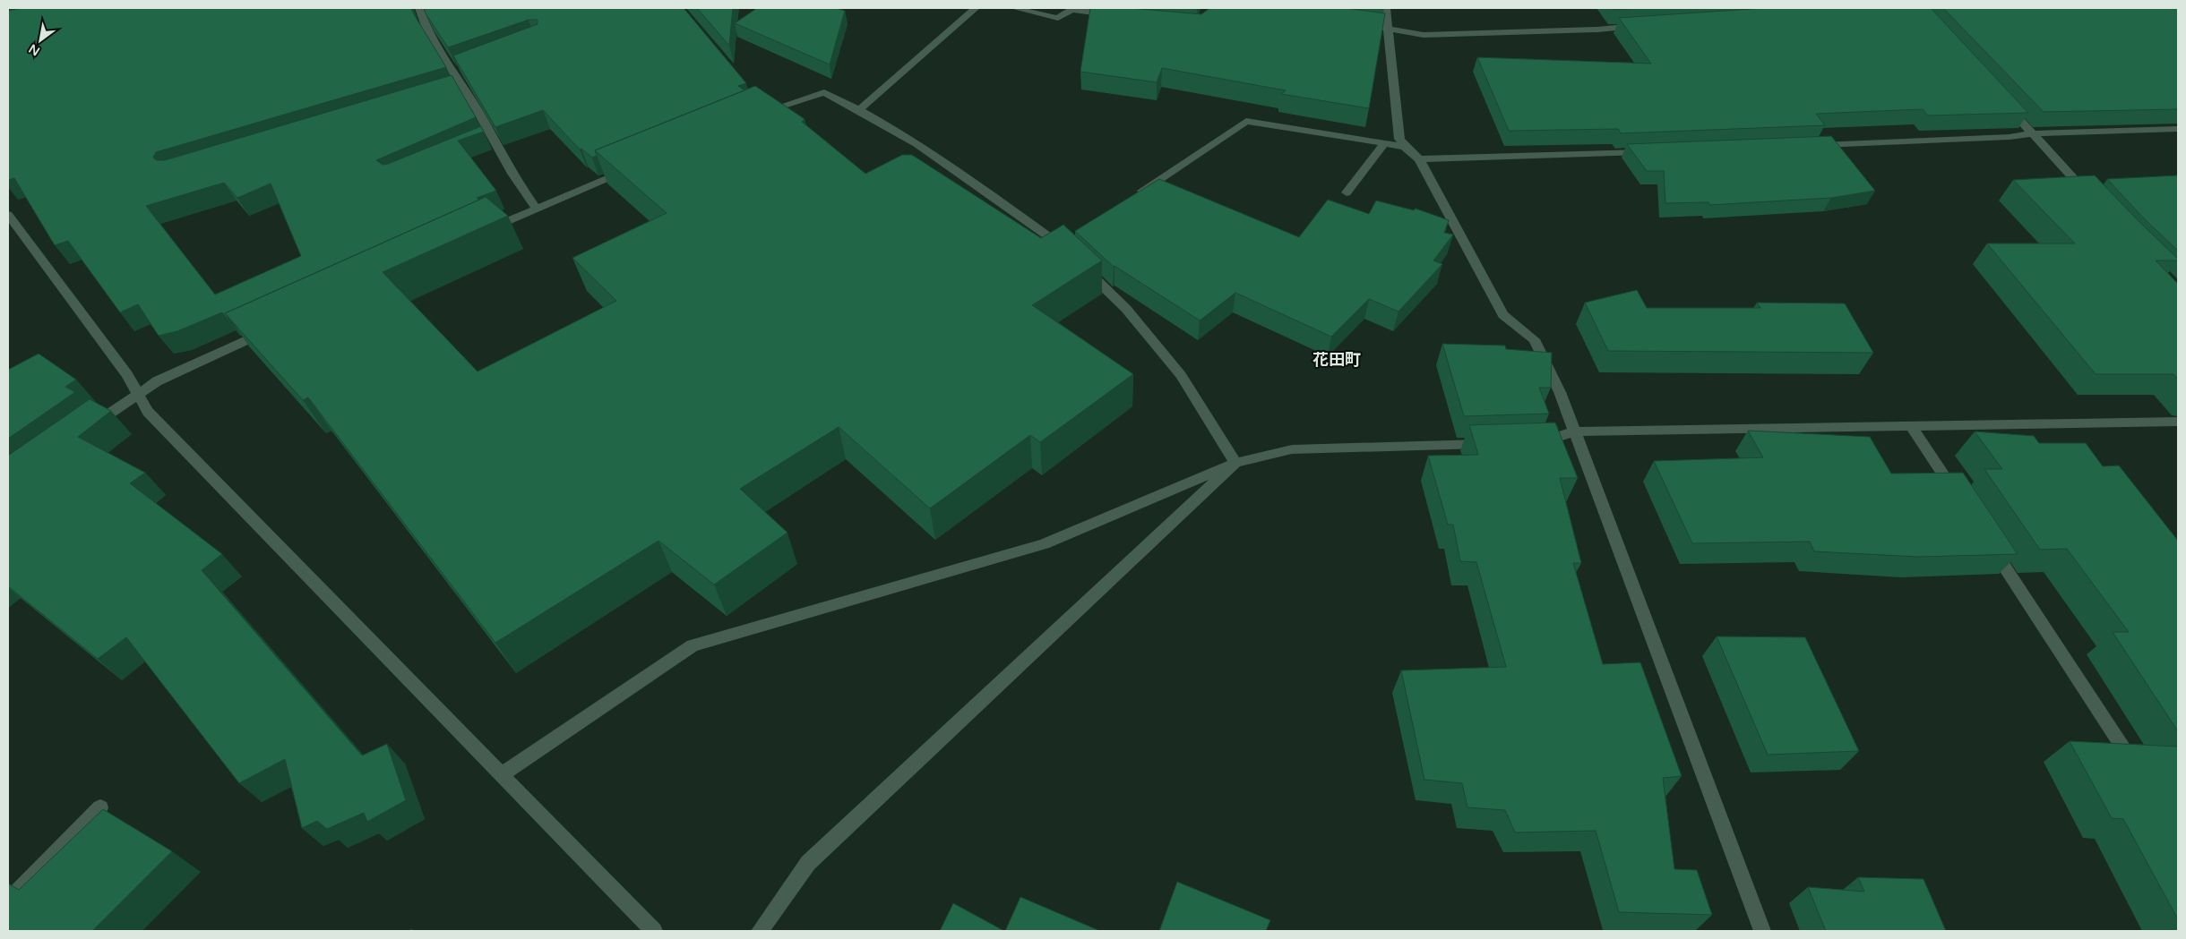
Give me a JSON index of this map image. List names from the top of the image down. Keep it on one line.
{"districts":["花田町"],"north":"bottom left"}
